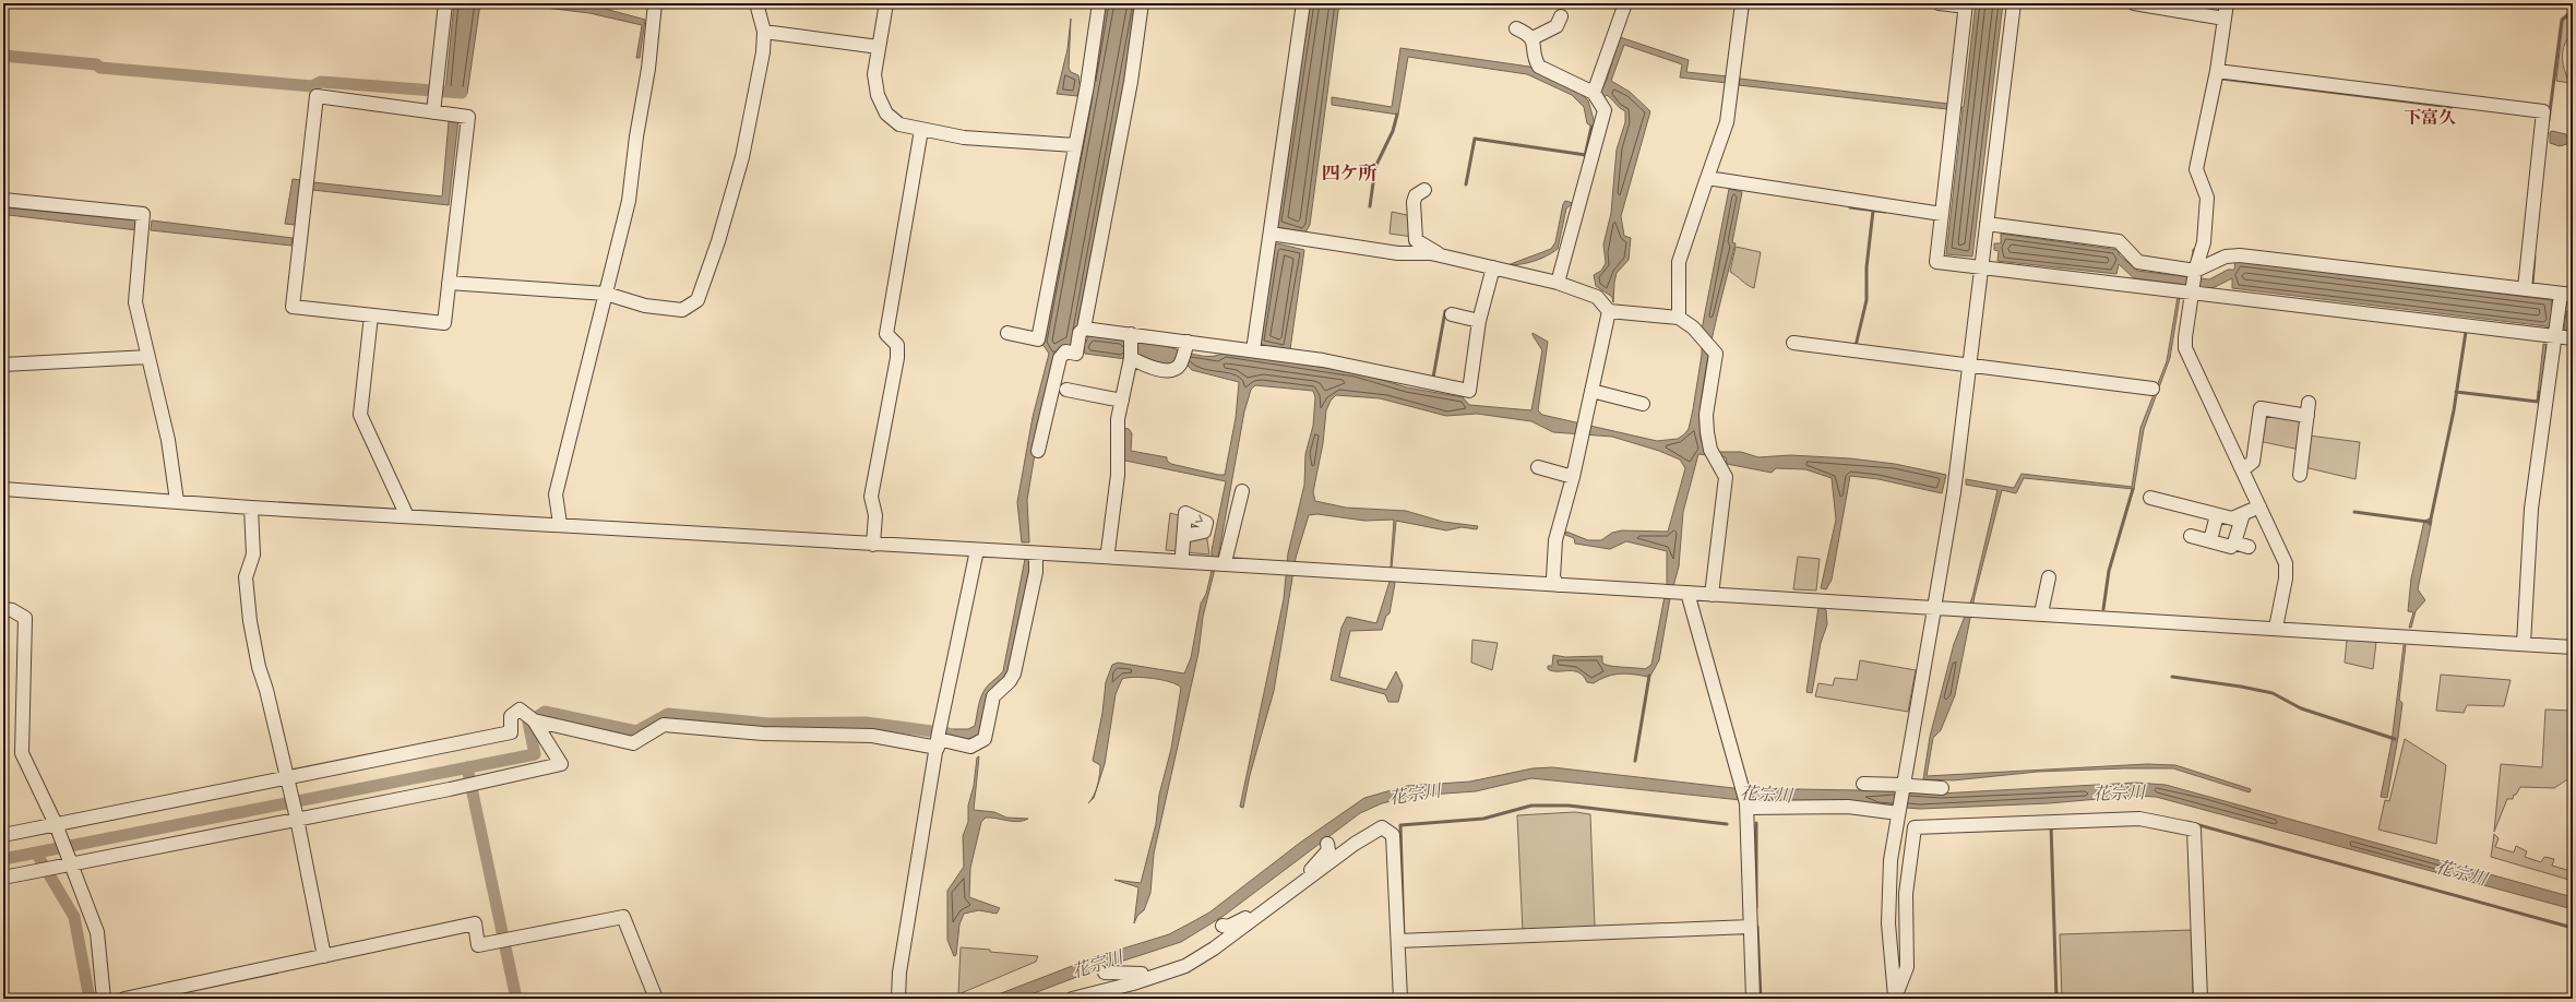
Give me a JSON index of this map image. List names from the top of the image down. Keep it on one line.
{"districts":["下富久","四ケ所"],"water":["花宗川"]}
